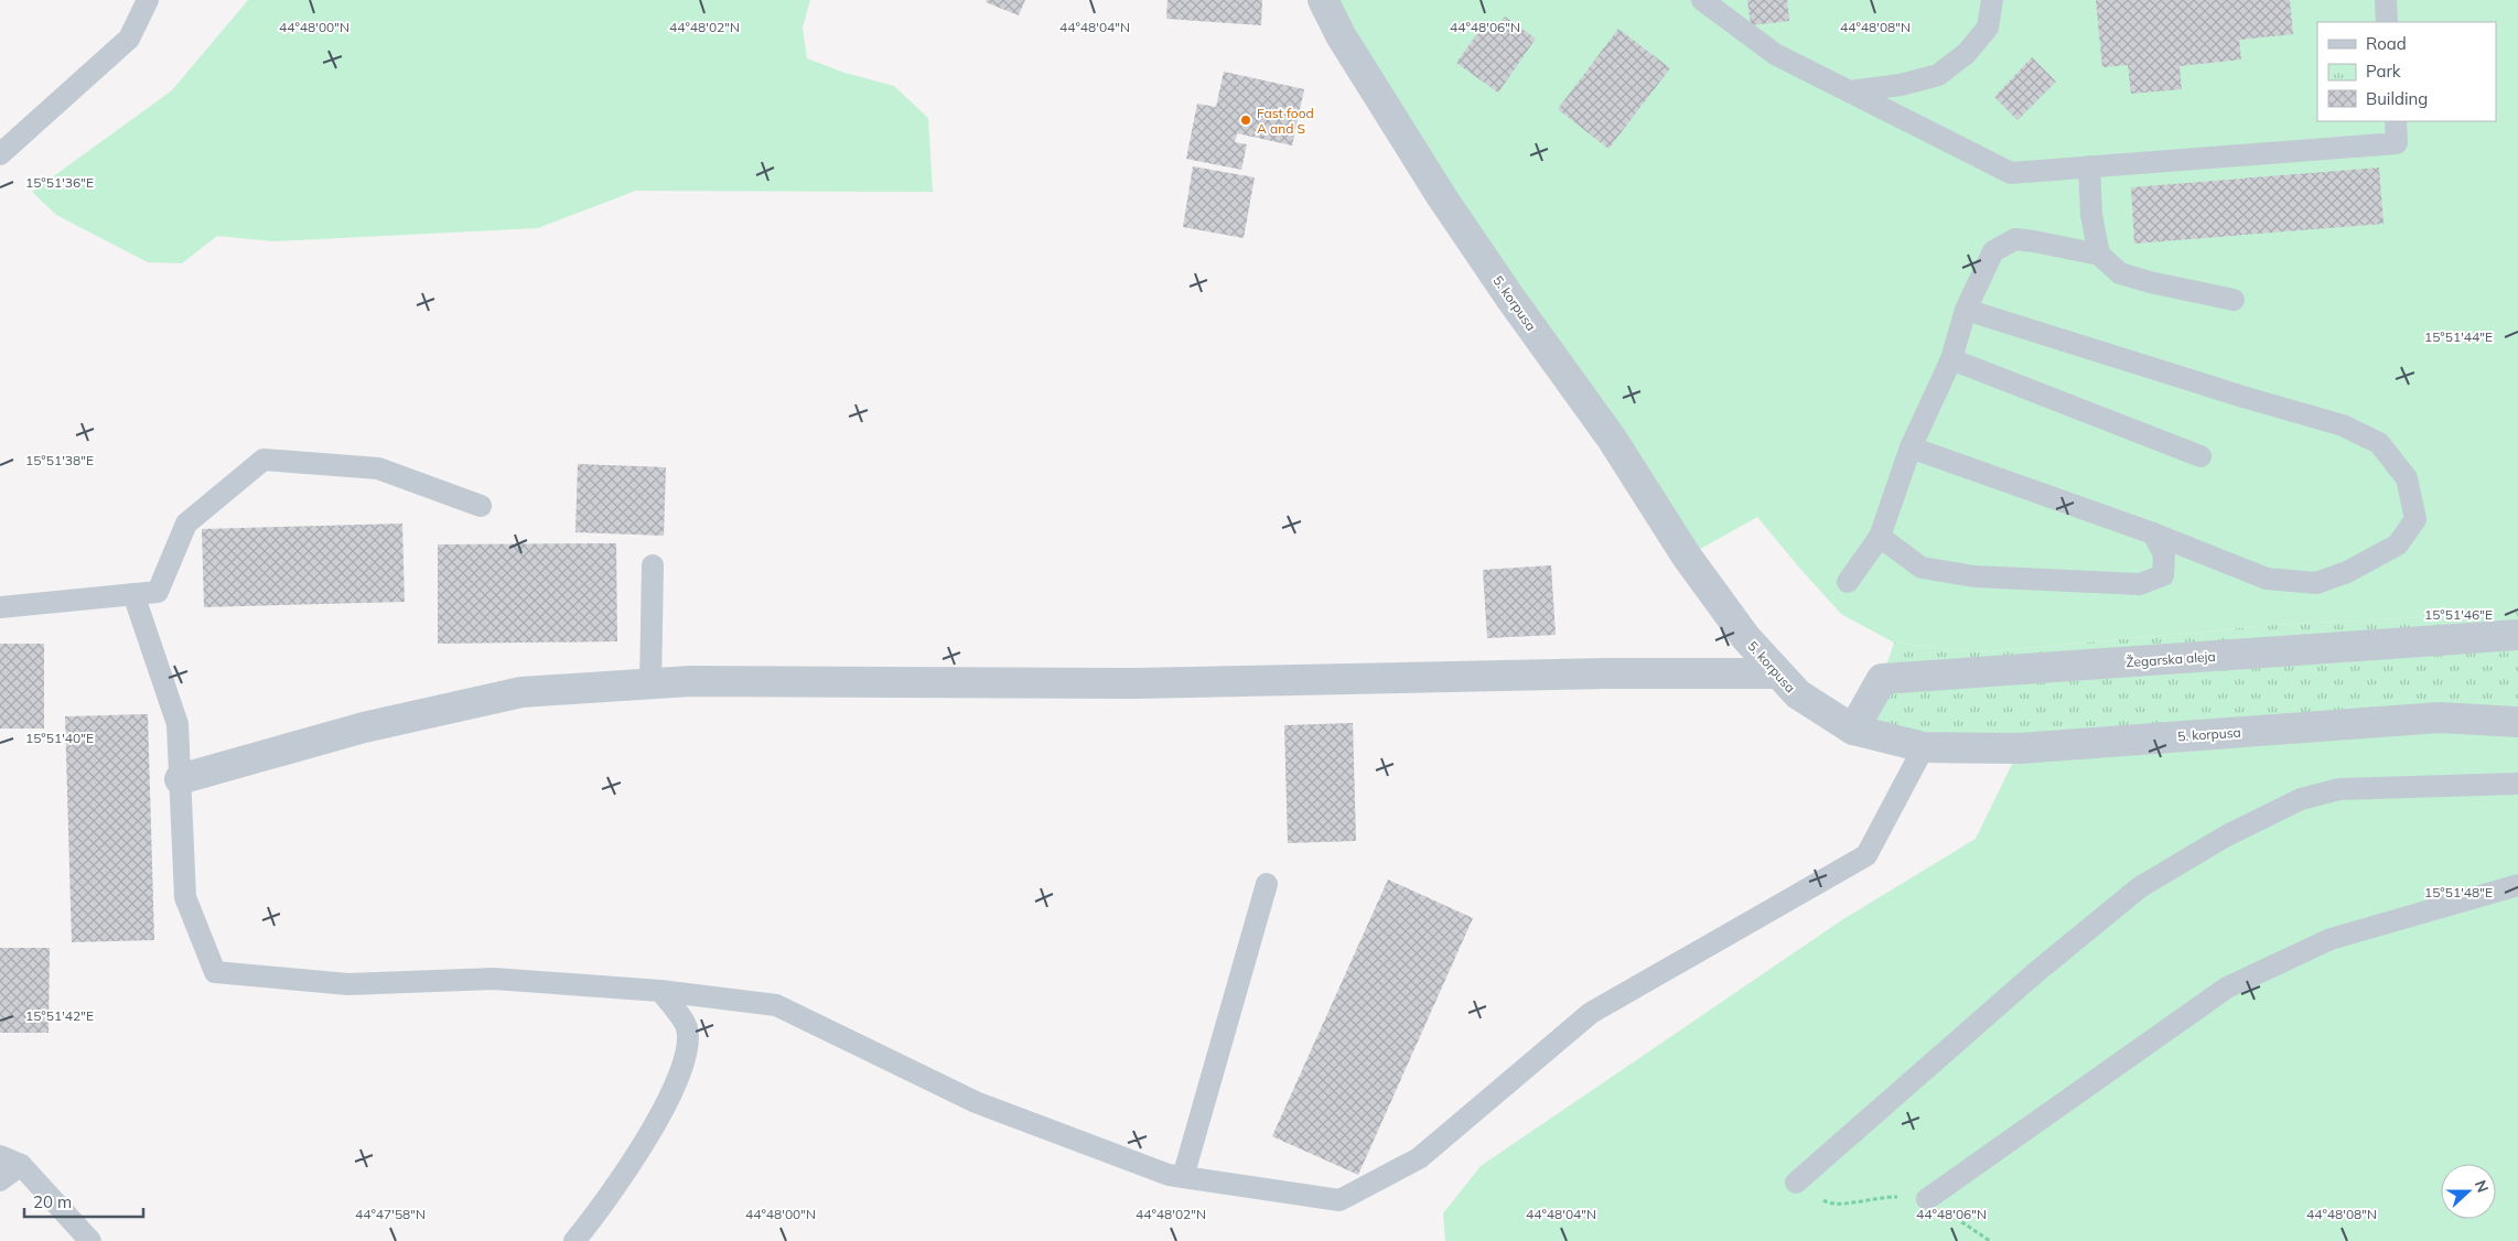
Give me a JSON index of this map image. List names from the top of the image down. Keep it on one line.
{"streets":{"street":["5. korpusa","Žegarska aleja"]},"crossings":[["5. korpusa","Žegarska aleja"]],"places":["Fast food A and S"],"legend":["Road","Park","Building"],"scale_bar":"20 m","north":"right","coordinates":["44°48'00\"N","44°48'02\"N","44°48'04\"N","44°48'06\"N","44°48'08\"N","15°51'36\"E","15°51'44\"E","15°51'38\"E","15°51'46\"E","15°51'40\"E","15°51'48\"E","15°51'42\"E","44°47'58\"N"]}
